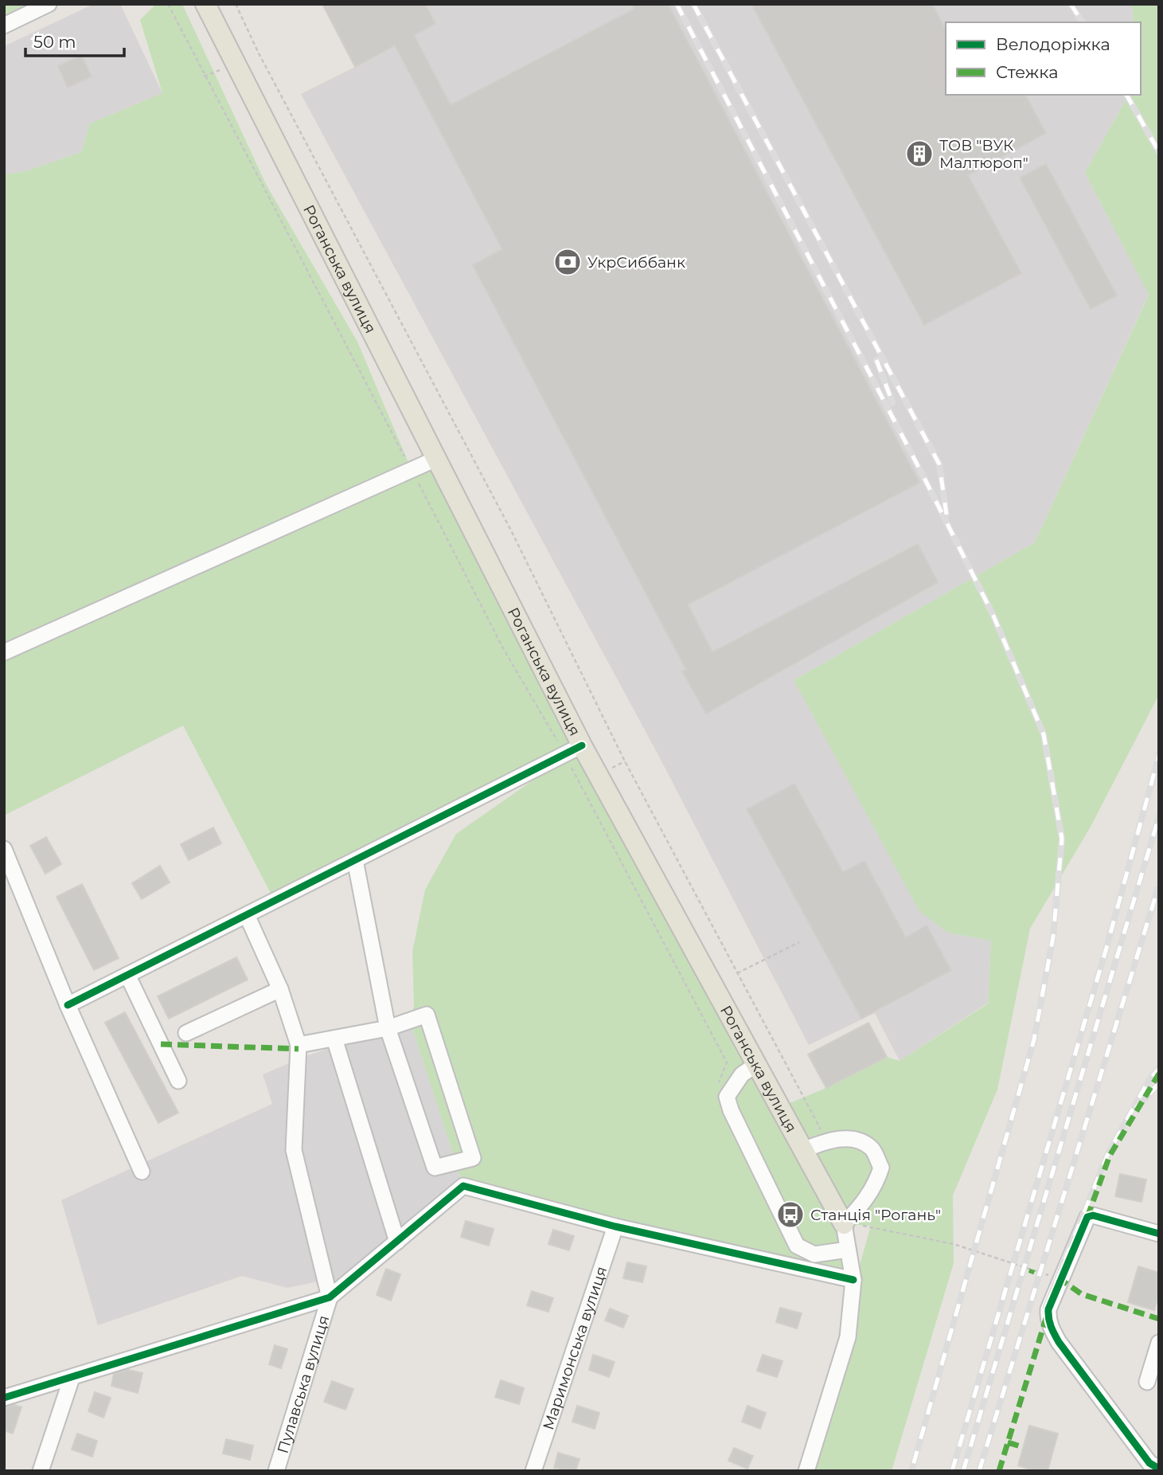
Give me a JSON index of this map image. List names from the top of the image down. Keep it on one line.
{"streets":{"main road":["Роганська вулиця"],"street":["Маримонська вулиця","Пулавська вулиця"]},"places":{"building":["ТОВ \"ВУК Малтюроп\""],"bank":["УкрСиббанк"],"bus stop":["Станція \"Рогань\""]},"legend":["Велодоріжка","Стежка"],"scale_bar":"50 m"}
